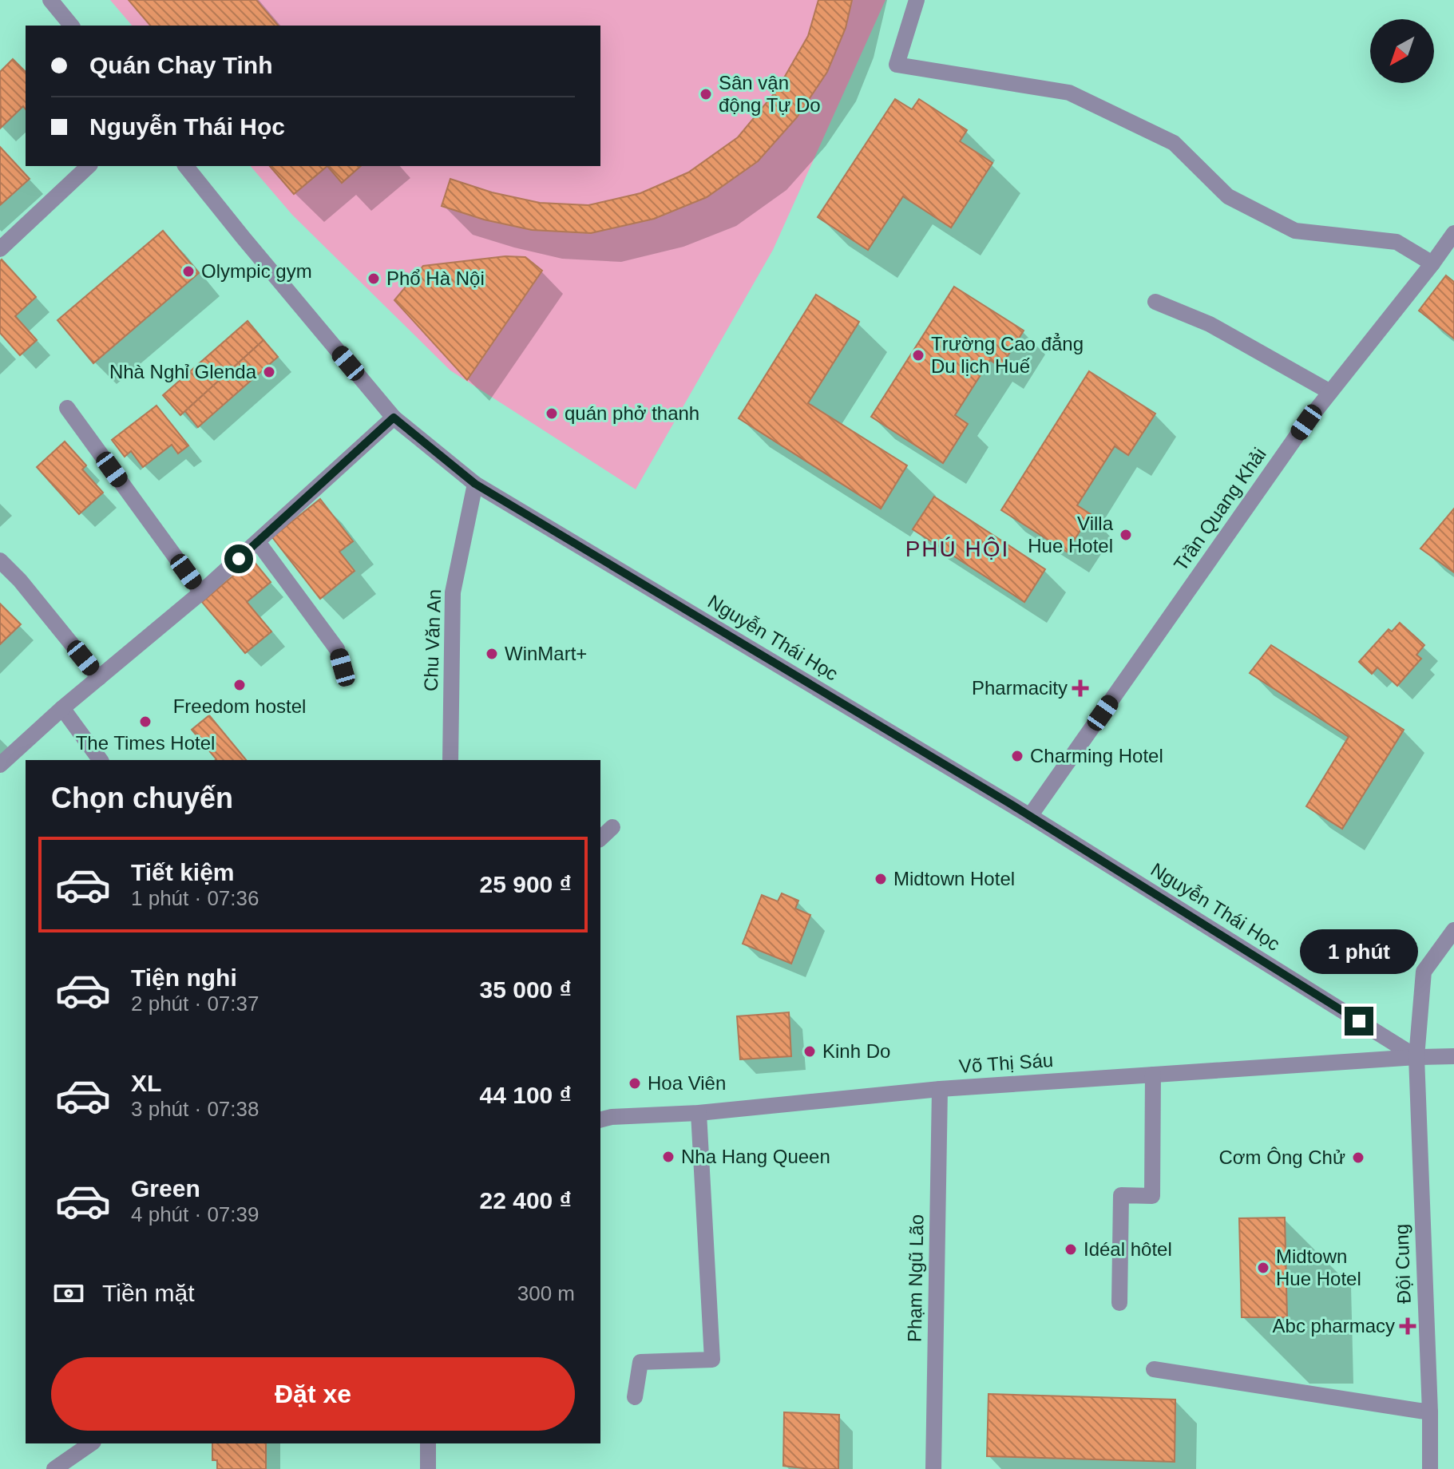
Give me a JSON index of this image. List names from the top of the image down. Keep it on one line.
{"streets":{"street":["Trần Quang Khải","Nguyễn Thái Học","Chu Văn An","Võ Thị Sáu","Đội Cung","Phạm Ngũ Lão"]},"crossings":[["Trần Quang Khải","Nguyễn Thái Học"],["Nguyễn Thái Học","Chu Văn An"],["Nguyễn Thái Học","Võ Thị Sáu"],["Nguyễn Thái Học","Đội Cung"],["Võ Thị Sáu","Đội Cung"],["Võ Thị Sáu","Phạm Ngũ Lão"]],"districts":["PHÚ HỘI"],"places":{"other":["Sân vận động Tự Do","Olympic gym","Phổ Hà Nội","Trường Cao đẳng Du lịch Huế","Nhà Nghỉ Glenda","quán phở thanh","Villa Hue Hotel","WinMart+","Freedom hostel","The Times Hotel","Charming Hotel","Midtown Hotel","Kinh Do","Hoa Viên","Nha Hang Queen","Cơm Ông Chử","Idéal hôtel","Midtown Hue Hotel"],"health":["Pharmacity","Abc pharmacy"]},"north":"bottom left","page":{"banner":["Quán Chay Tinh","Nguyễn Thái Học"],"heading":"Chọn chuyến","list":[{"name":"Tiết kiệm","note":"1 phút · 07:36","value":"25 900 ₫"},{"name":"Tiện nghi","note":"2 phút · 07:37","value":"35 000 ₫"},{"name":"XL","note":"3 phút · 07:38","value":"44 100 ₫"},{"name":"Green","note":"4 phút · 07:39","value":"22 400 ₫"}],"bubble":"1 phút","pay":["Tiền mặt","300 m"],"buttons":"Đặt xe"}}
